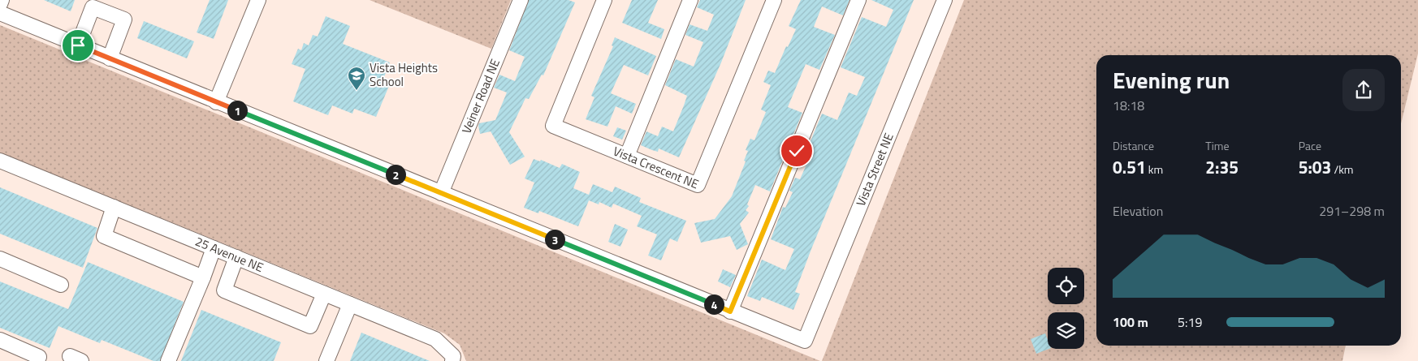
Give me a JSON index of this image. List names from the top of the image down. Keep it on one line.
{"streets":{"street":["Veiner Road NE","Vista Crescent NE","Vista Street NE","25 Avenue NE"]},"places":{"school or university":["Vista Heights School"]},"page":{"heading":["Evening run","18:18"],"pins":["1","2","3","4"],"stats":[["Distance","0.51 km"],["Time","2:35"],["Pace","5:03 /km"]],"chart":["Elevation","291–298 m"],"list":[{"name":"100 m","note":"5:19"}]}}
